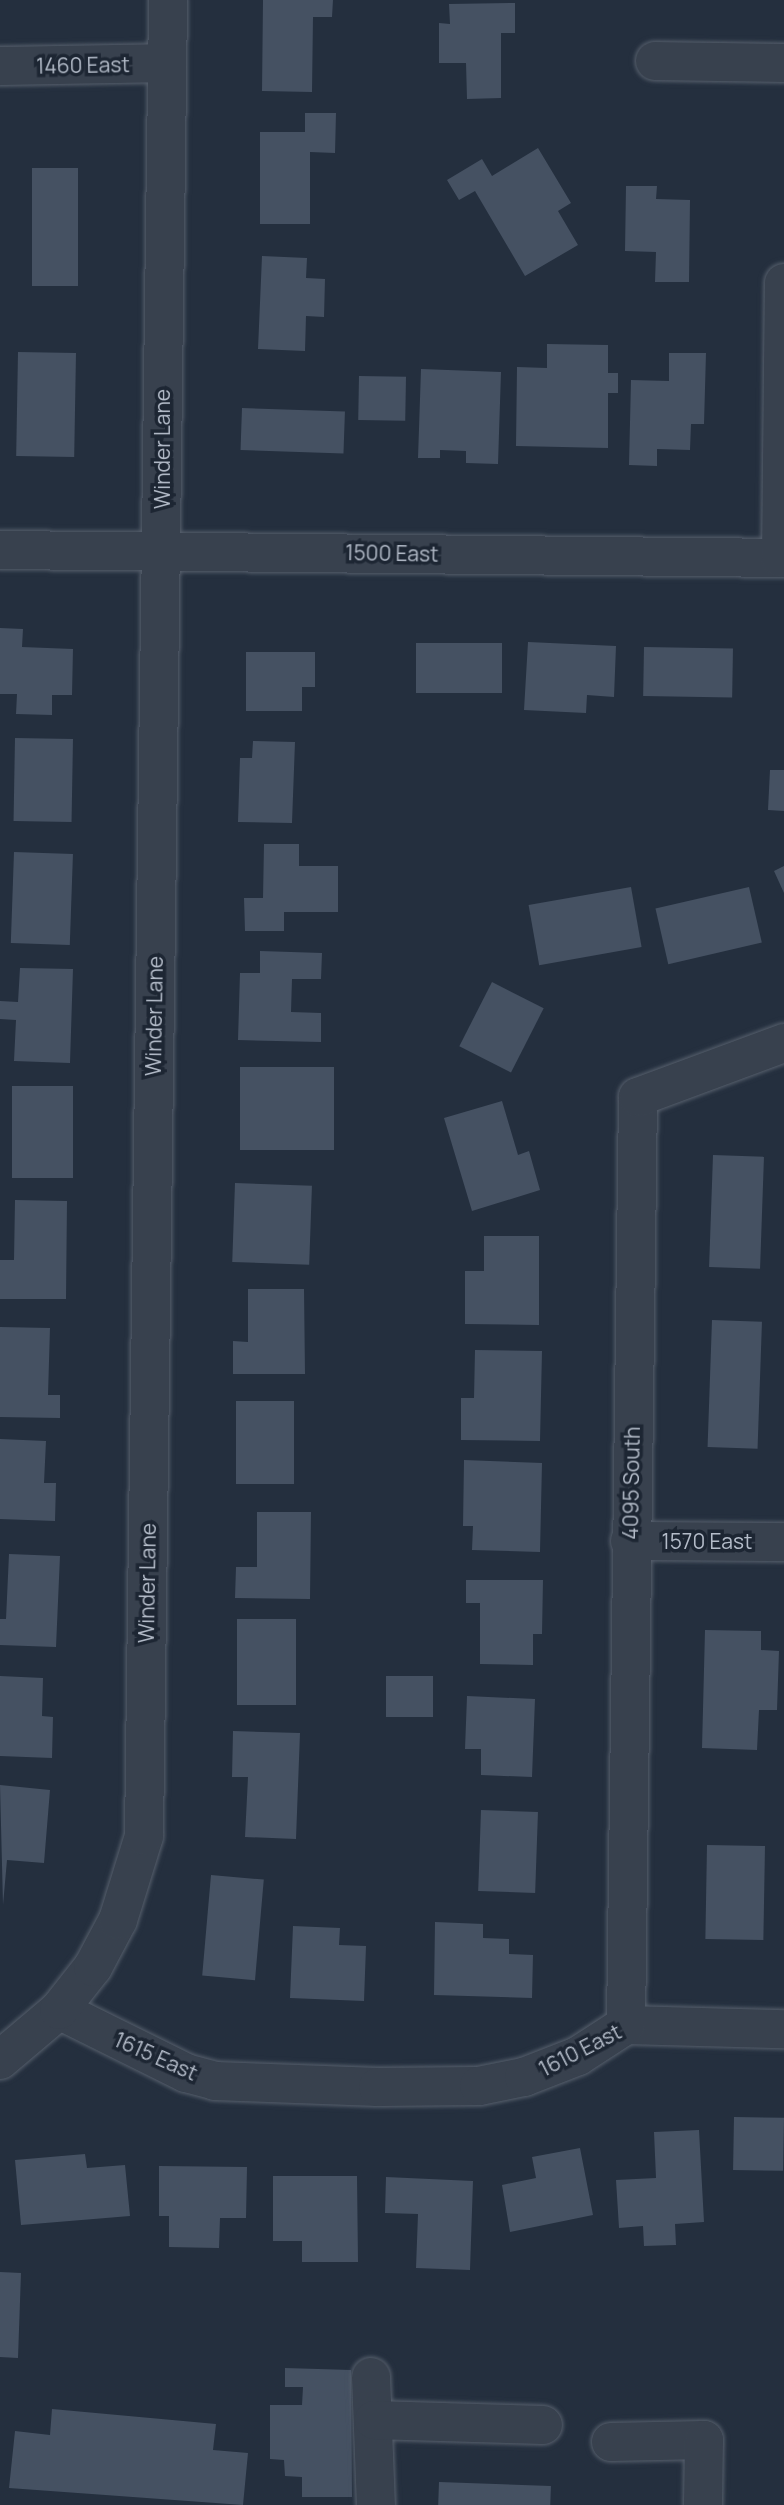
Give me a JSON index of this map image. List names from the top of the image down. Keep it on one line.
{"streets":{"street":["1460 East","Winder Lane","1500 East","4095 South","1570 East","1610 East","1615 East"]},"crossings":[["1460 East","Winder Lane"],["Winder Lane","1500 East"],["Winder Lane","1615 East"],["4095 South","1570 East"],["4095 South","1610 East"],["1610 East","1615 East"]]}
